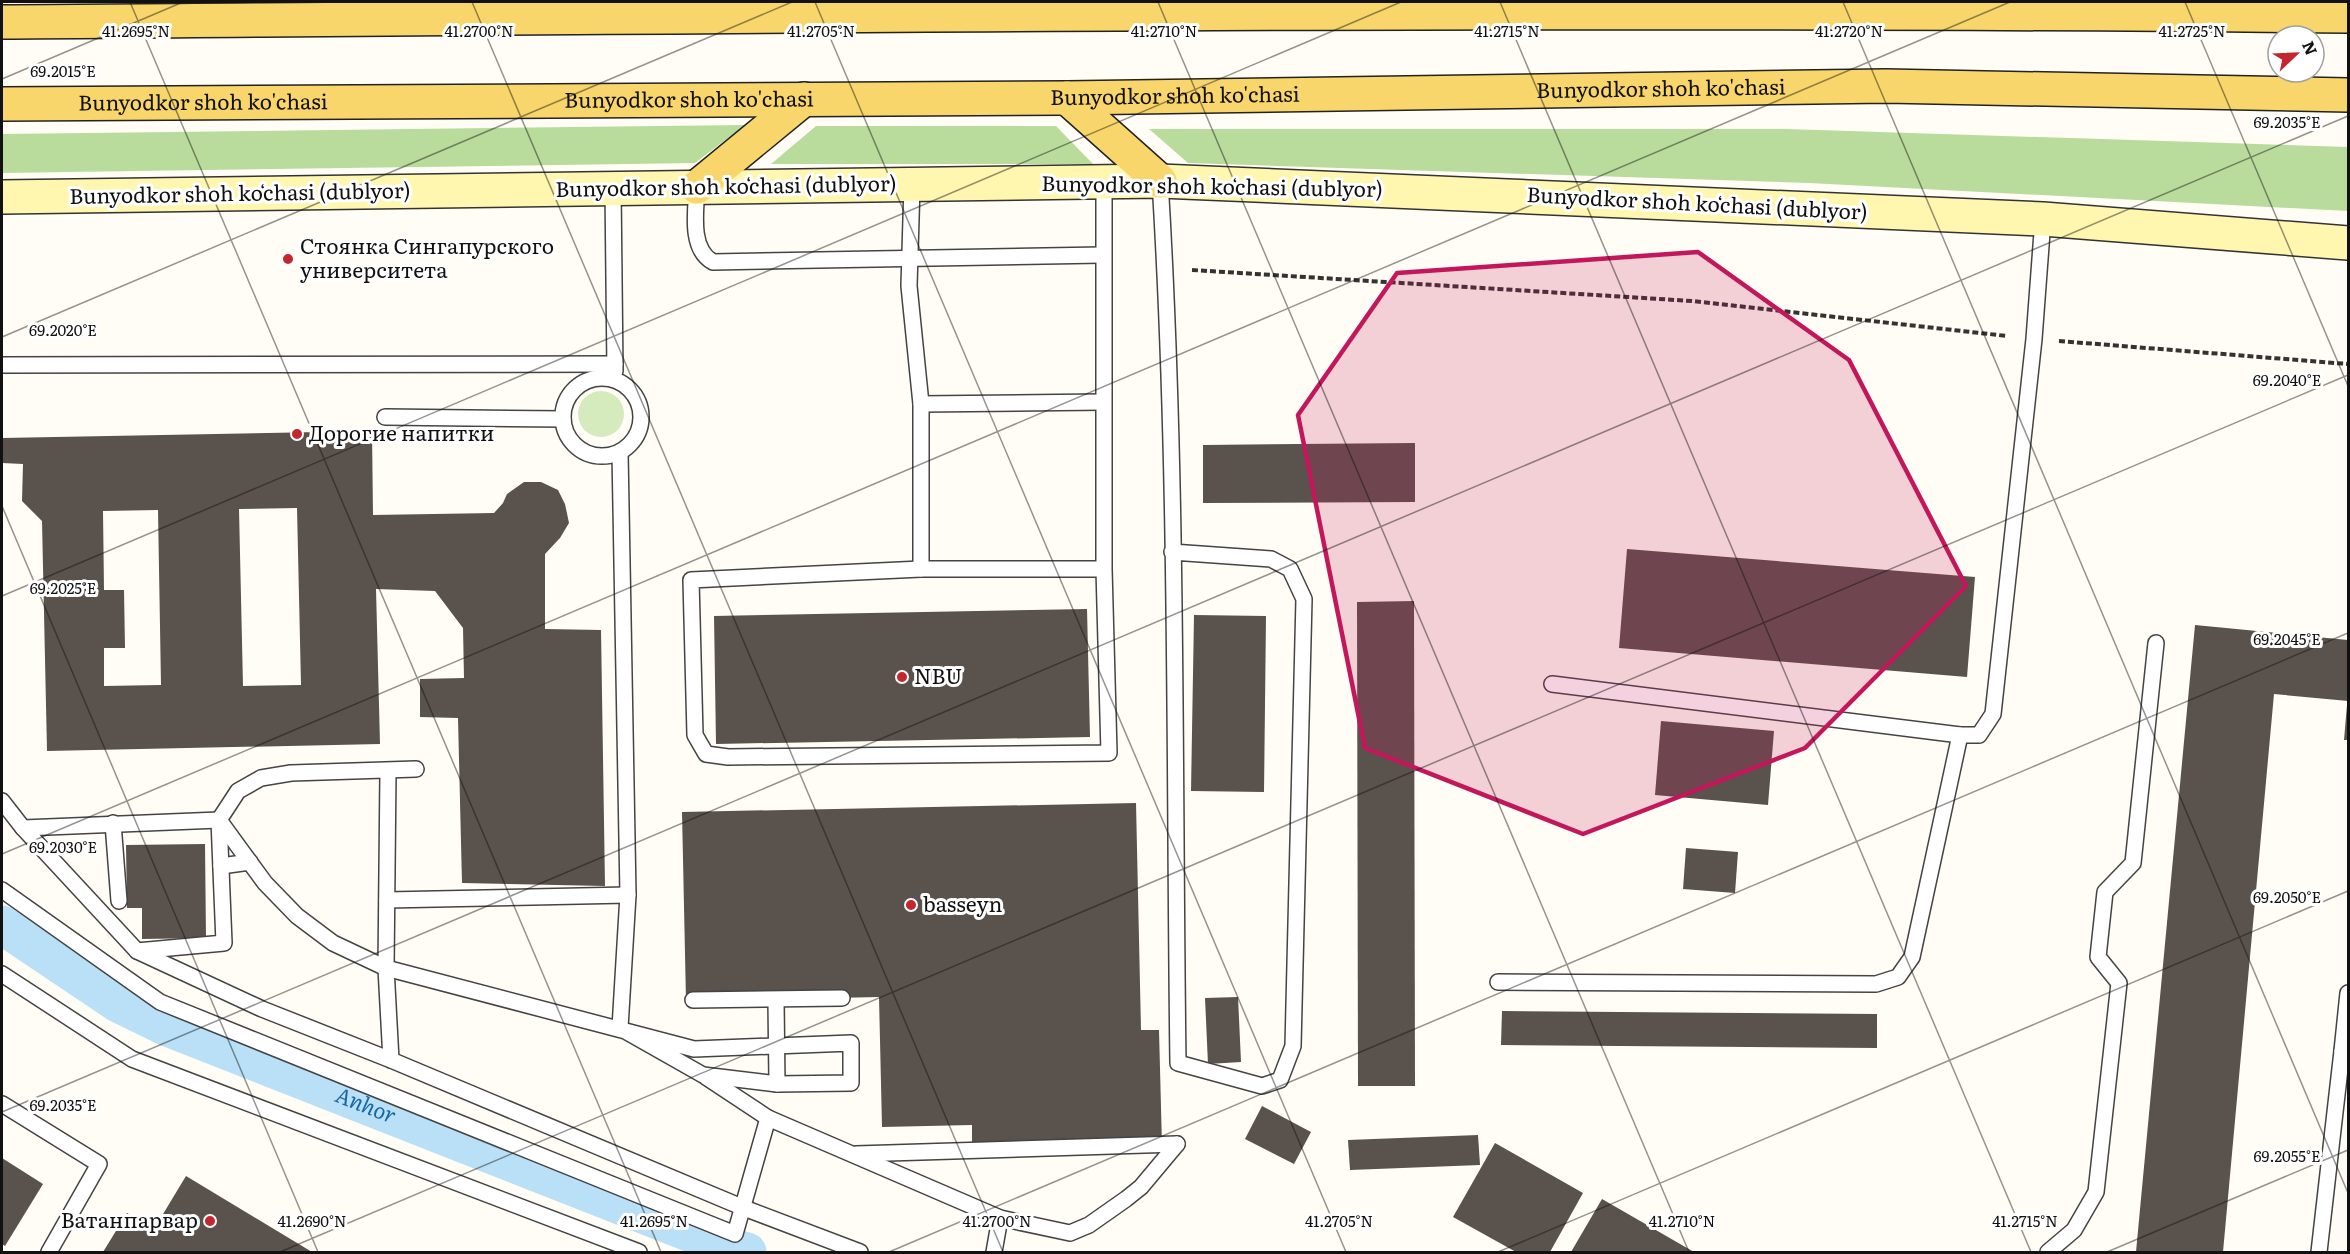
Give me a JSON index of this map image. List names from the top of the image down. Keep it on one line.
{"streets":{"main road":["Bunyodkor shoh ko'chasi"],"street":["Bunyodkor shoh koʻchasi (dublyor)"]},"water":["Anhor"],"places":["Стоянка Сингапурского университета","Дорогие напитки","NBU","basseyn","Ватанпарвар"],"north":"top right","coordinates":["41.2695°N","41.2700°N","41.2705°N","41.2710°N","41.2715°N","41.2720°N","41.2725°N","69.2015°E","69.2035°E","69.2020°E","69.2040°E","69.2025°E","69.2045°E","69.2030°E","69.2050°E","69.2055°E","41.2690°N"]}
